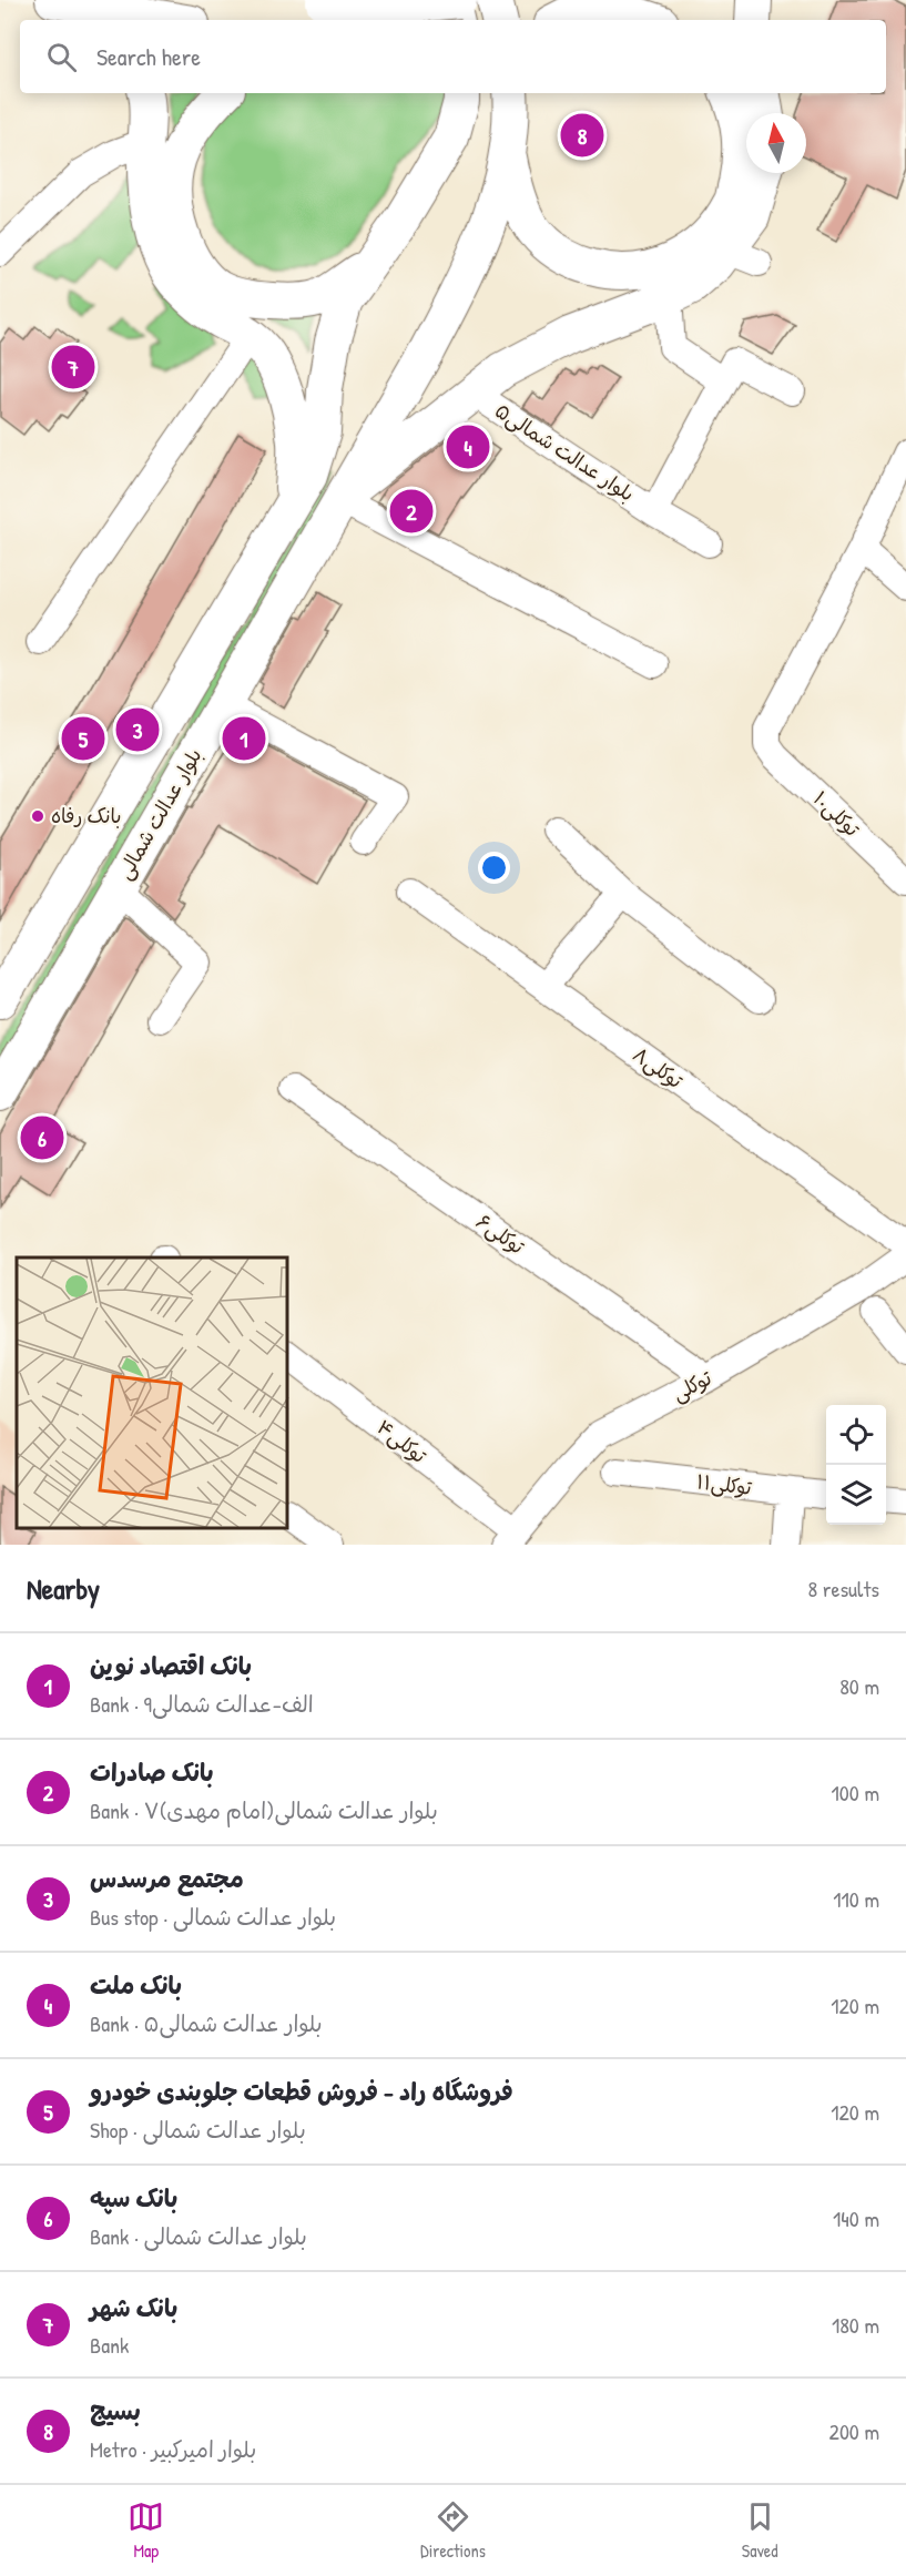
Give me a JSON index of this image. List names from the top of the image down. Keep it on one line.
{"streets":{"main road":["بلوار عدالت شمالی"],"street":["بلوار عدالت شمالی۵","۱۰توکلی","توکلی۸","توکلی۶","توکلی","توکلی۴","توکلی۱۱"]},"crossings":[["توکلی۶","توکلی"],["توکلی","توکلی۴"]],"places":["بانک رفاه"],"north":"top","page":{"search":"Search here","pins":["8","7","4","2","3","1","5","6"],"heading":["Nearby","8 results"],"list":[{"mark":"1","name":"بانک اقتصاد نوین","note":"Bank · 9الف-عدالت شمالی","value":"80 m"},{"mark":"2","name":"بانک صادرات","note":"Bank · ۷بلوار عدالت شمالی(امام مهدی)","value":"100 m"},{"mark":"3","name":"مجتمع مرسدس","note":"Bus stop · بلوار عدالت شمالی","value":"110 m"},{"mark":"4","name":"بانک ملت","note":"Bank · بلوار عدالت شمالی۵","value":"120 m"},{"mark":"5","name":"فروشگاه راد - فروش قطعات جلوبندی خودرو","note":"Shop · بلوار عدالت شمالی","value":"120 m"},{"mark":"6","name":"بانک سپه","note":"Bank · بلوار عدالت شمالی","value":"140 m"},{"mark":"7","name":"بانک شهر","note":"Bank","value":"180 m"},{"mark":"8","name":"بسیج","note":"Metro · بلوار امیرکبیر","value":"200 m"}],"nav":["Map","Directions","Saved"]}}
